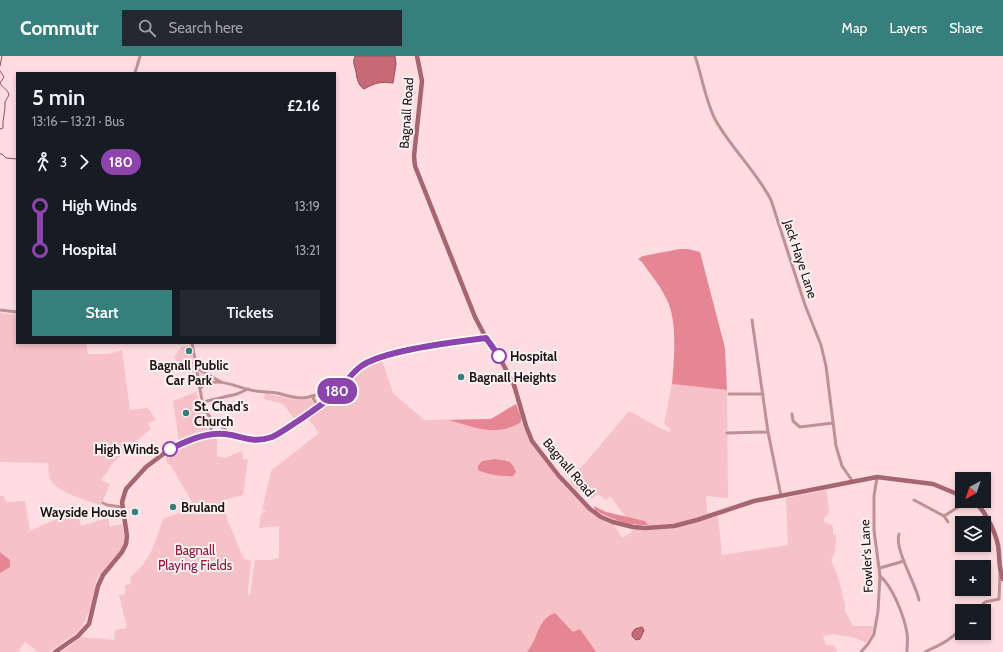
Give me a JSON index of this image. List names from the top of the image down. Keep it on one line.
{"streets":{"street":["Bagnall Road","Jack Haye Lane","Fowler's Lane"]},"crossings":[["Bagnall Road","Jack Haye Lane"],["Bagnall Road","Fowler's Lane"]],"parks":["Bagnall Playing Fields"],"places":["Bagnall Public Car Park","Hospital","Bagnall Heights","St. Chad's Church","High Winds","Bruland","Wayside House"],"lines":["bus line 180"],"north":"bottom left","page":{"header":"Commutr","search":"Search here","nav":["Map","Layers","Share"],"on_map":"180","heading":["5 min","13:16 – 13:21 · Bus","£2.16"],"legs":["3","180"],"list":[{"name":"High Winds","value":"13:19"},{"name":"Hospital","value":"13:21"}],"buttons":["Start","Tickets"],"map_buttons":["+","−"]}}
